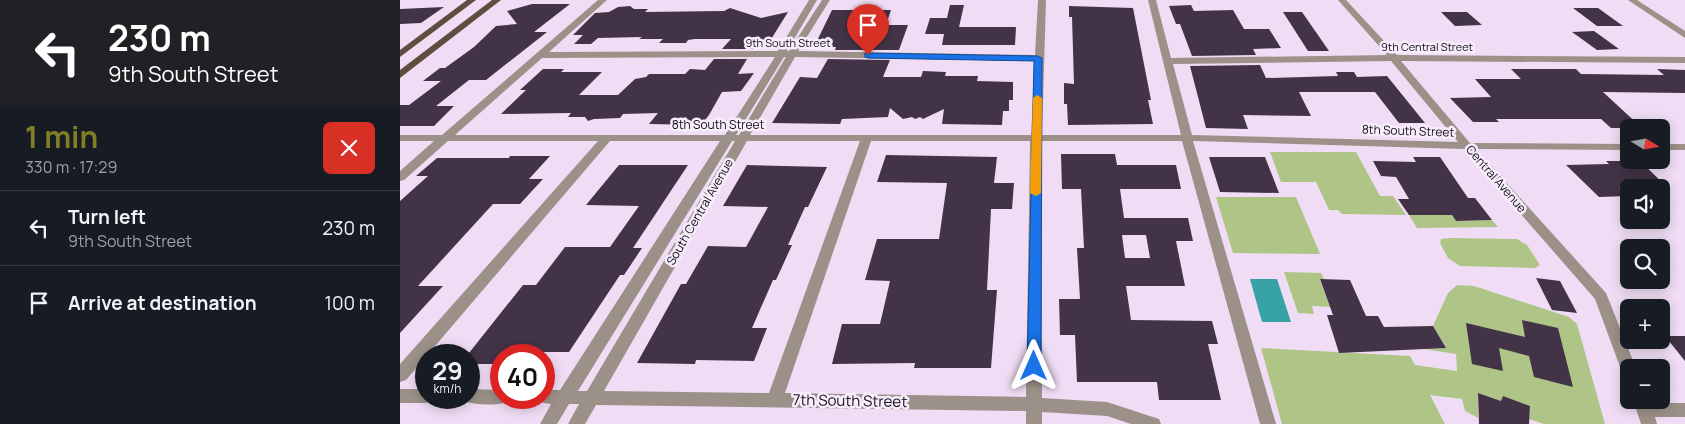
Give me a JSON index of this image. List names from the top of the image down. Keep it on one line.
{"streets":{"street":["9th South Street","9th Central Street","8th South Street","Central Avenue","South Central Avenue","7th South Street"]},"crossings":[["9th South Street","South Central Avenue"],["9th Central Street","Central Avenue"],["8th South Street","Central Avenue"],["8th South Street","South Central Avenue"],["South Central Avenue","7th South Street"]],"north":"right","page":{"turn":["230 m","9th South Street"],"heading":["1 min","330 m · 17:29"],"map_buttons":["+","−"],"list":[{"name":"Turn left","note":"9th South Street","value":"230 m"},{"name":"Arrive at destination","value":"100 m"}],"speed":"29 km/h","limit":"40"}}
